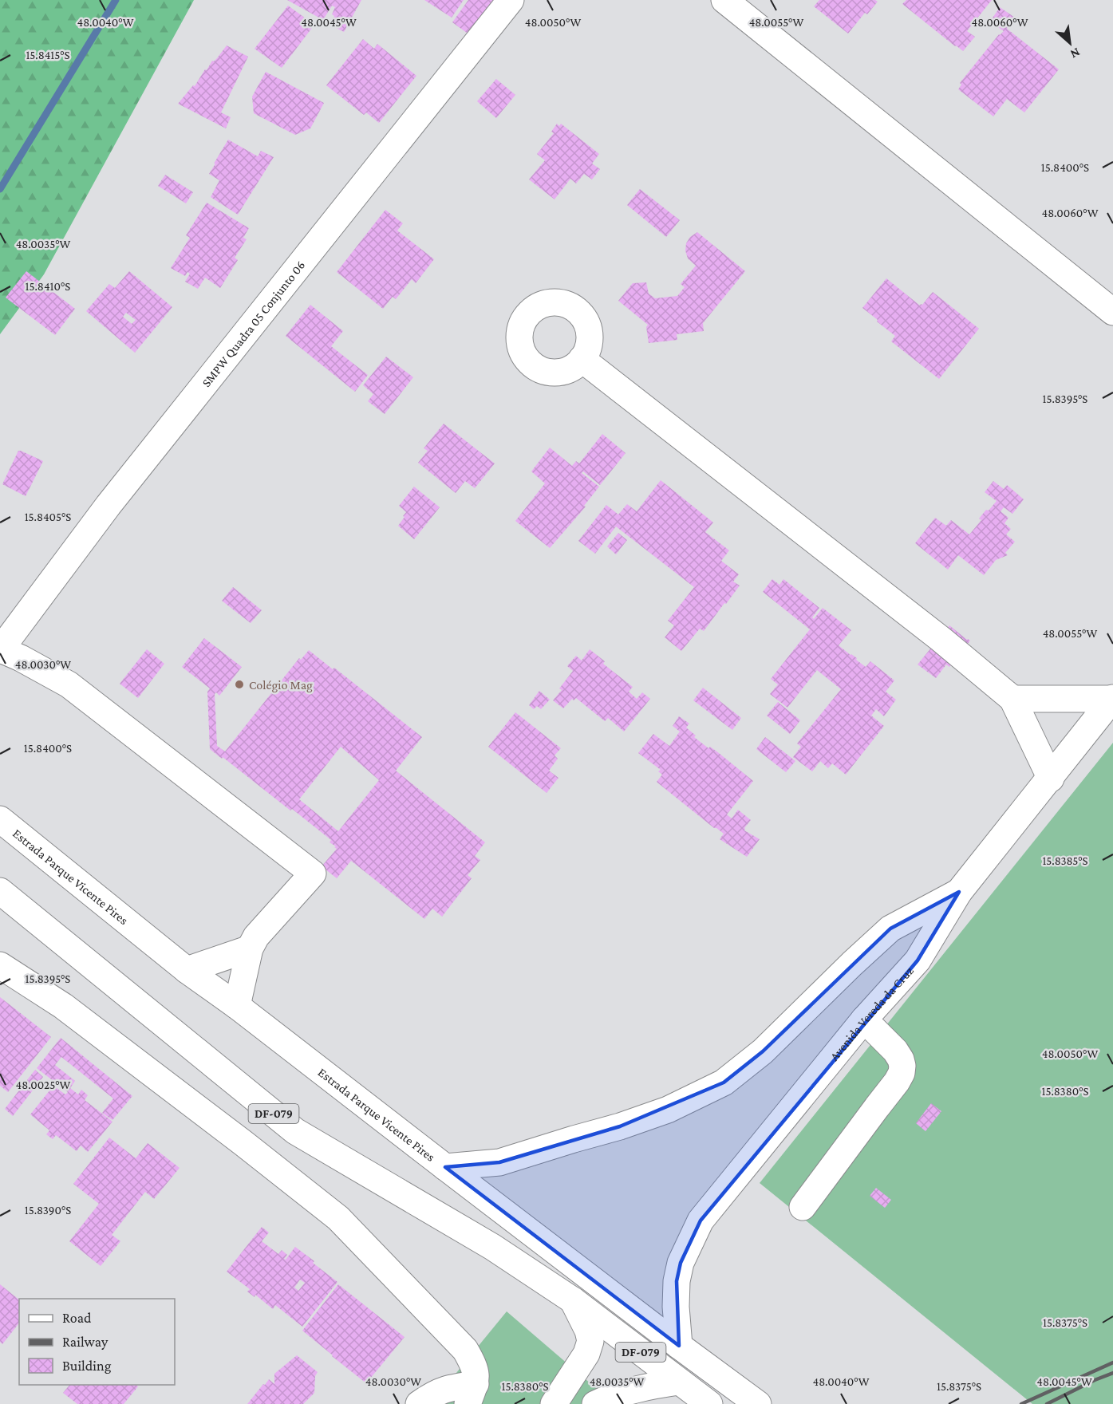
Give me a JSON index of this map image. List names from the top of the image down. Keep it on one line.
{"streets":{"street":["SMPW Quadra 05 Conjunto 06","Estrada Parque Vicente Pires","Avenida Vereda da Cruz","DF-079"]},"crossings":[["Estrada Parque Vicente Pires","Avenida Vereda da Cruz"]],"places":["Colégio Mag"],"legend":["Road","Railway","Building"],"north":"bottom right","coordinates":["48.0040°W","48.0045°W","48.0050°W","48.0055°W","48.0060°W","15.8415°S","15.8400°S","48.0035°W","15.8410°S","15.8395°S","15.8405°S","48.0030°W","15.8385°S","48.0025°W","15.8380°S","15.8390°S","15.8375°S"]}
